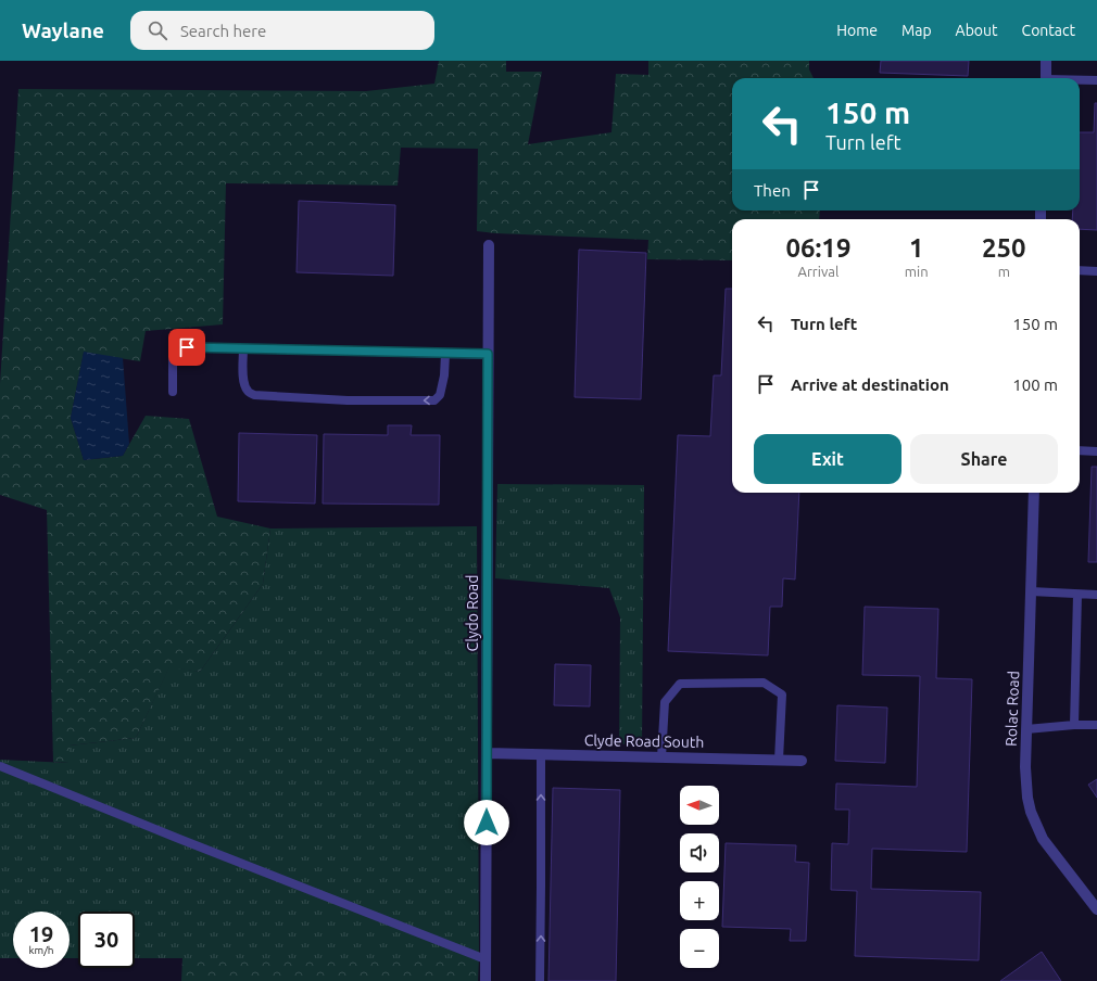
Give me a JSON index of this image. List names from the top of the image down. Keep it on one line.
{"streets":{"street":["Clydo Road","Rolac Road","Clyde Road South"]},"crossings":[["Clydo Road","Clyde Road South"]],"north":"left","page":{"header":"Waylane","search":"Search here","nav":["Home","Map","About","Contact"],"turn":["150 m","Turn left"],"then":"Then","eta":["06:19","Arrival","1","min","250","m"],"list":[{"name":"Turn left","value":"150 m"},{"name":"Arrive at destination","value":"100 m"}],"buttons":["Exit","Share"],"map_buttons":["+","−"],"speed":"19 km/h","limit":"30"}}
